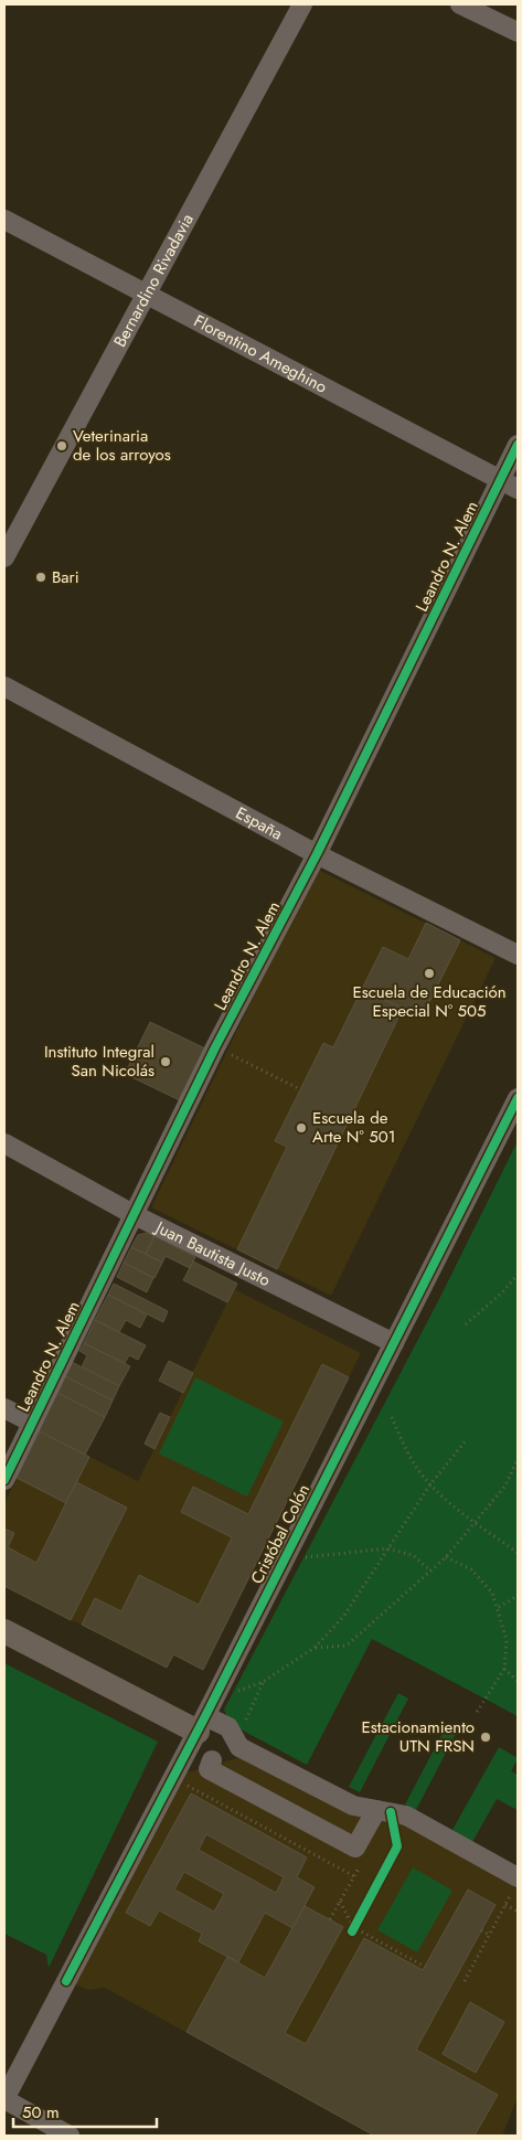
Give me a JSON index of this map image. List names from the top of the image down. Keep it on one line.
{"streets":{"street":["Bernardino Rivadavia","Florentino Ameghino","Leandro N. Alem","España","Juan Bautista Justo","Cristóbal Colón"]},"crossings":[["Bernardino Rivadavia","Florentino Ameghino"],["Florentino Ameghino","Leandro N. Alem"],["Leandro N. Alem","España"],["Leandro N. Alem","Juan Bautista Justo"],["Juan Bautista Justo","Cristóbal Colón"]],"places":["Veterinaria de los arroyos","Bari","Escuela de Educación Especial N° 505","Instituto Integral San Nicolás","Escuela de Arte N° 501","Estacionamiento UTN FRSN"],"scale_bar":"50 m"}
